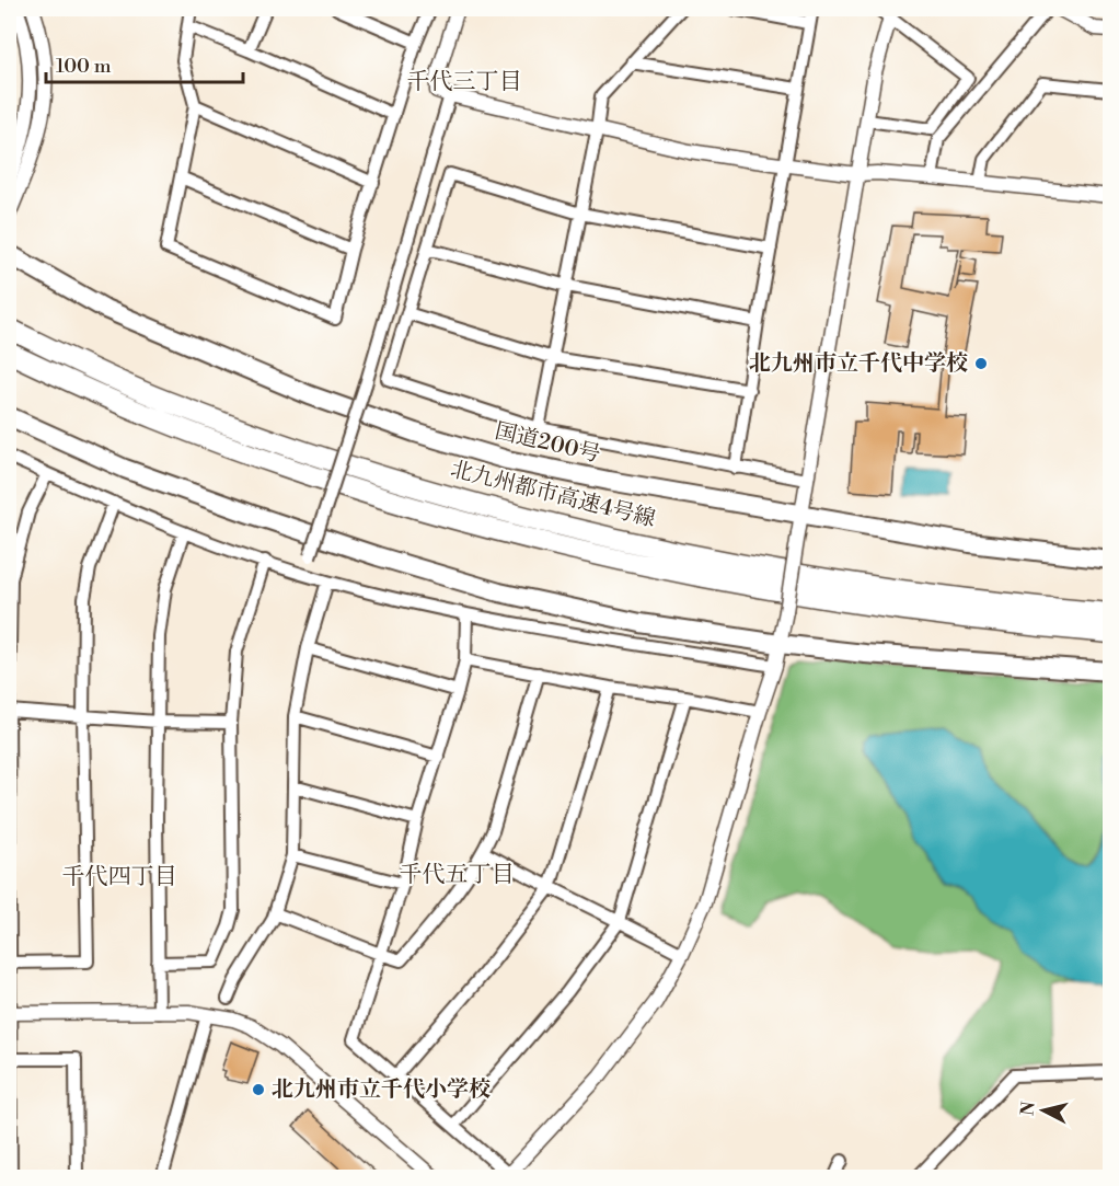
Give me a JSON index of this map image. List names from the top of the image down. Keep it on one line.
{"streets":{"highway":["国道200号","北九州都市高速4号線"]},"districts":["千代三丁目","千代五丁目","千代四丁目"],"places":["北九州市立千代中学校","北九州市立千代小学校"],"scale_bar":"100 m","north":"left"}
